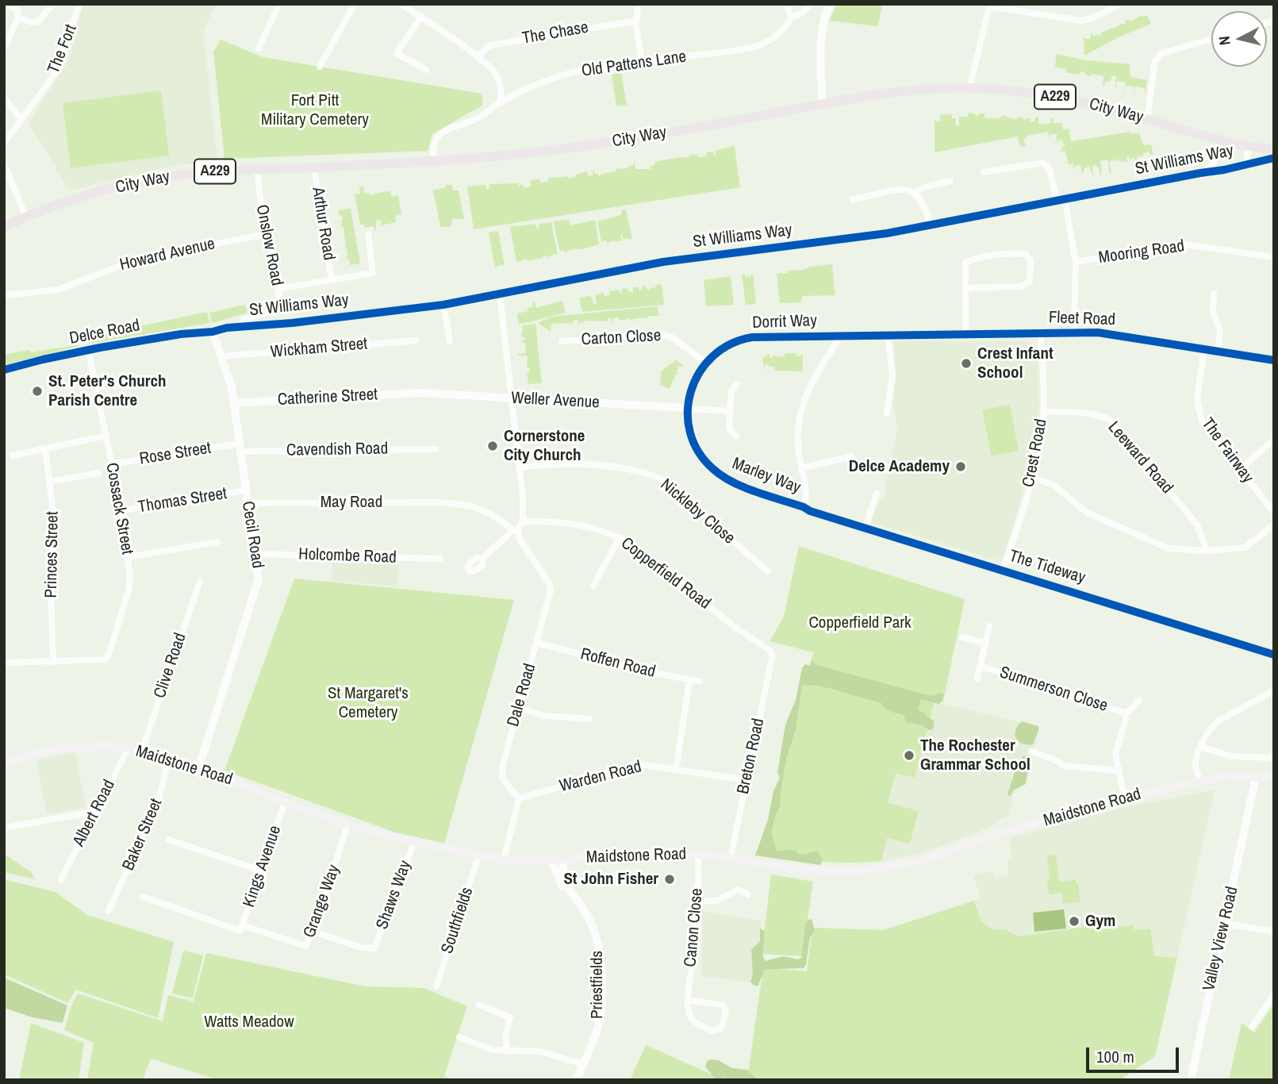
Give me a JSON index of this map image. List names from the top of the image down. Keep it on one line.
{"streets":{"main road":["A229","City Way","Maidstone Road"],"street":["The Chase","The Fort","Old Pattens Lane","St Williams Way","Arthur Road","Onslow Road","Mooring Road","Howard Avenue","Fleet Road","Dorrit Way","Delce Road","Carton Close","Wickham Street","Catherine Street","Weller Avenue","Cavendish Road","The Fairway","Crest Road","Rose Street","Leeward Road","Marley Way","Thomas Street","May Road","Cossack Street","Nickleby Close","Cecil Road","Princes Street","Holcombe Road","The Tideway","Copperfield Road","Roffen Road","Clive Road","Summerson Close","Dale Road","Breton Road","Warden Road","Albert Road","Baker Street","Kings Avenue","Shaws Way","Grange Way","Southfields","Canon Close","Valley View Road","Priestfields"]},"crossings":[["Old Pattens Lane","City Way"],["City Way","Arthur Road"],["City Way","Onslow Road"],["St Williams Way","Onslow Road"],["St Williams Way","Delce Road"],["St Williams Way","Cecil Road"],["Onslow Road","Howard Avenue"],["Fleet Road","Dorrit Way"],["Fleet Road","The Fairway"],["Fleet Road","Crest Road"],["Dorrit Way","Carton Close"],["Dorrit Way","Weller Avenue"],["Dorrit Way","Marley Way"],["Delce Road","Cossack Street"],["Delce Road","Cecil Road"],["Wickham Street","Cecil Road"],["Catherine Street","Weller Avenue"],["Catherine Street","Cecil Road"],["Weller Avenue","Marley Way"],["Cavendish Road","Rose Street"],["Cavendish Road","Cecil Road"],["Crest Road","Leeward Road"],["Crest Road","The Tideway"],["Rose Street","Cossack Street"],["Rose Street","Cecil Road"],["Marley Way","The Tideway"],["Thomas Street","Cossack Street"],["Thomas Street","Cecil Road"],["May Road","Cecil Road"],["May Road","Dale Road"],["Cossack Street","Princes Street"],["Cecil Road","Holcombe Road"],["Cecil Road","Maidstone Road"],["Copperfield Road","Breton Road"],["Roffen Road","Dale Road"],["Clive Road","Maidstone Road"],["Summerson Close","Maidstone Road"],["Dale Road","Warden Road"],["Breton Road","Maidstone Road"],["Breton Road","Warden Road"],["Maidstone Road","Albert Road"],["Maidstone Road","Baker Street"],["Maidstone Road","Kings Avenue"],["Maidstone Road","Shaws Way"],["Maidstone Road","Grange Way"],["Maidstone Road","Southfields"],["Maidstone Road","Canon Close"],["Maidstone Road","Valley View Road"],["Maidstone Road","Priestfields"],["Kings Avenue","Grange Way"],["Shaws Way","Grange Way"]],"parks":["Fort Pitt Military Cemetery","Copperfield Park","St Margaret's Cemetery","Watts Meadow"],"places":["Crest Infant School","St. Peter's Church Parish Centre","Cornerstone City Church","Delce Academy","The Rochester Grammar School","St John Fisher","Gym"],"scale_bar":"100 m","north":"left"}
